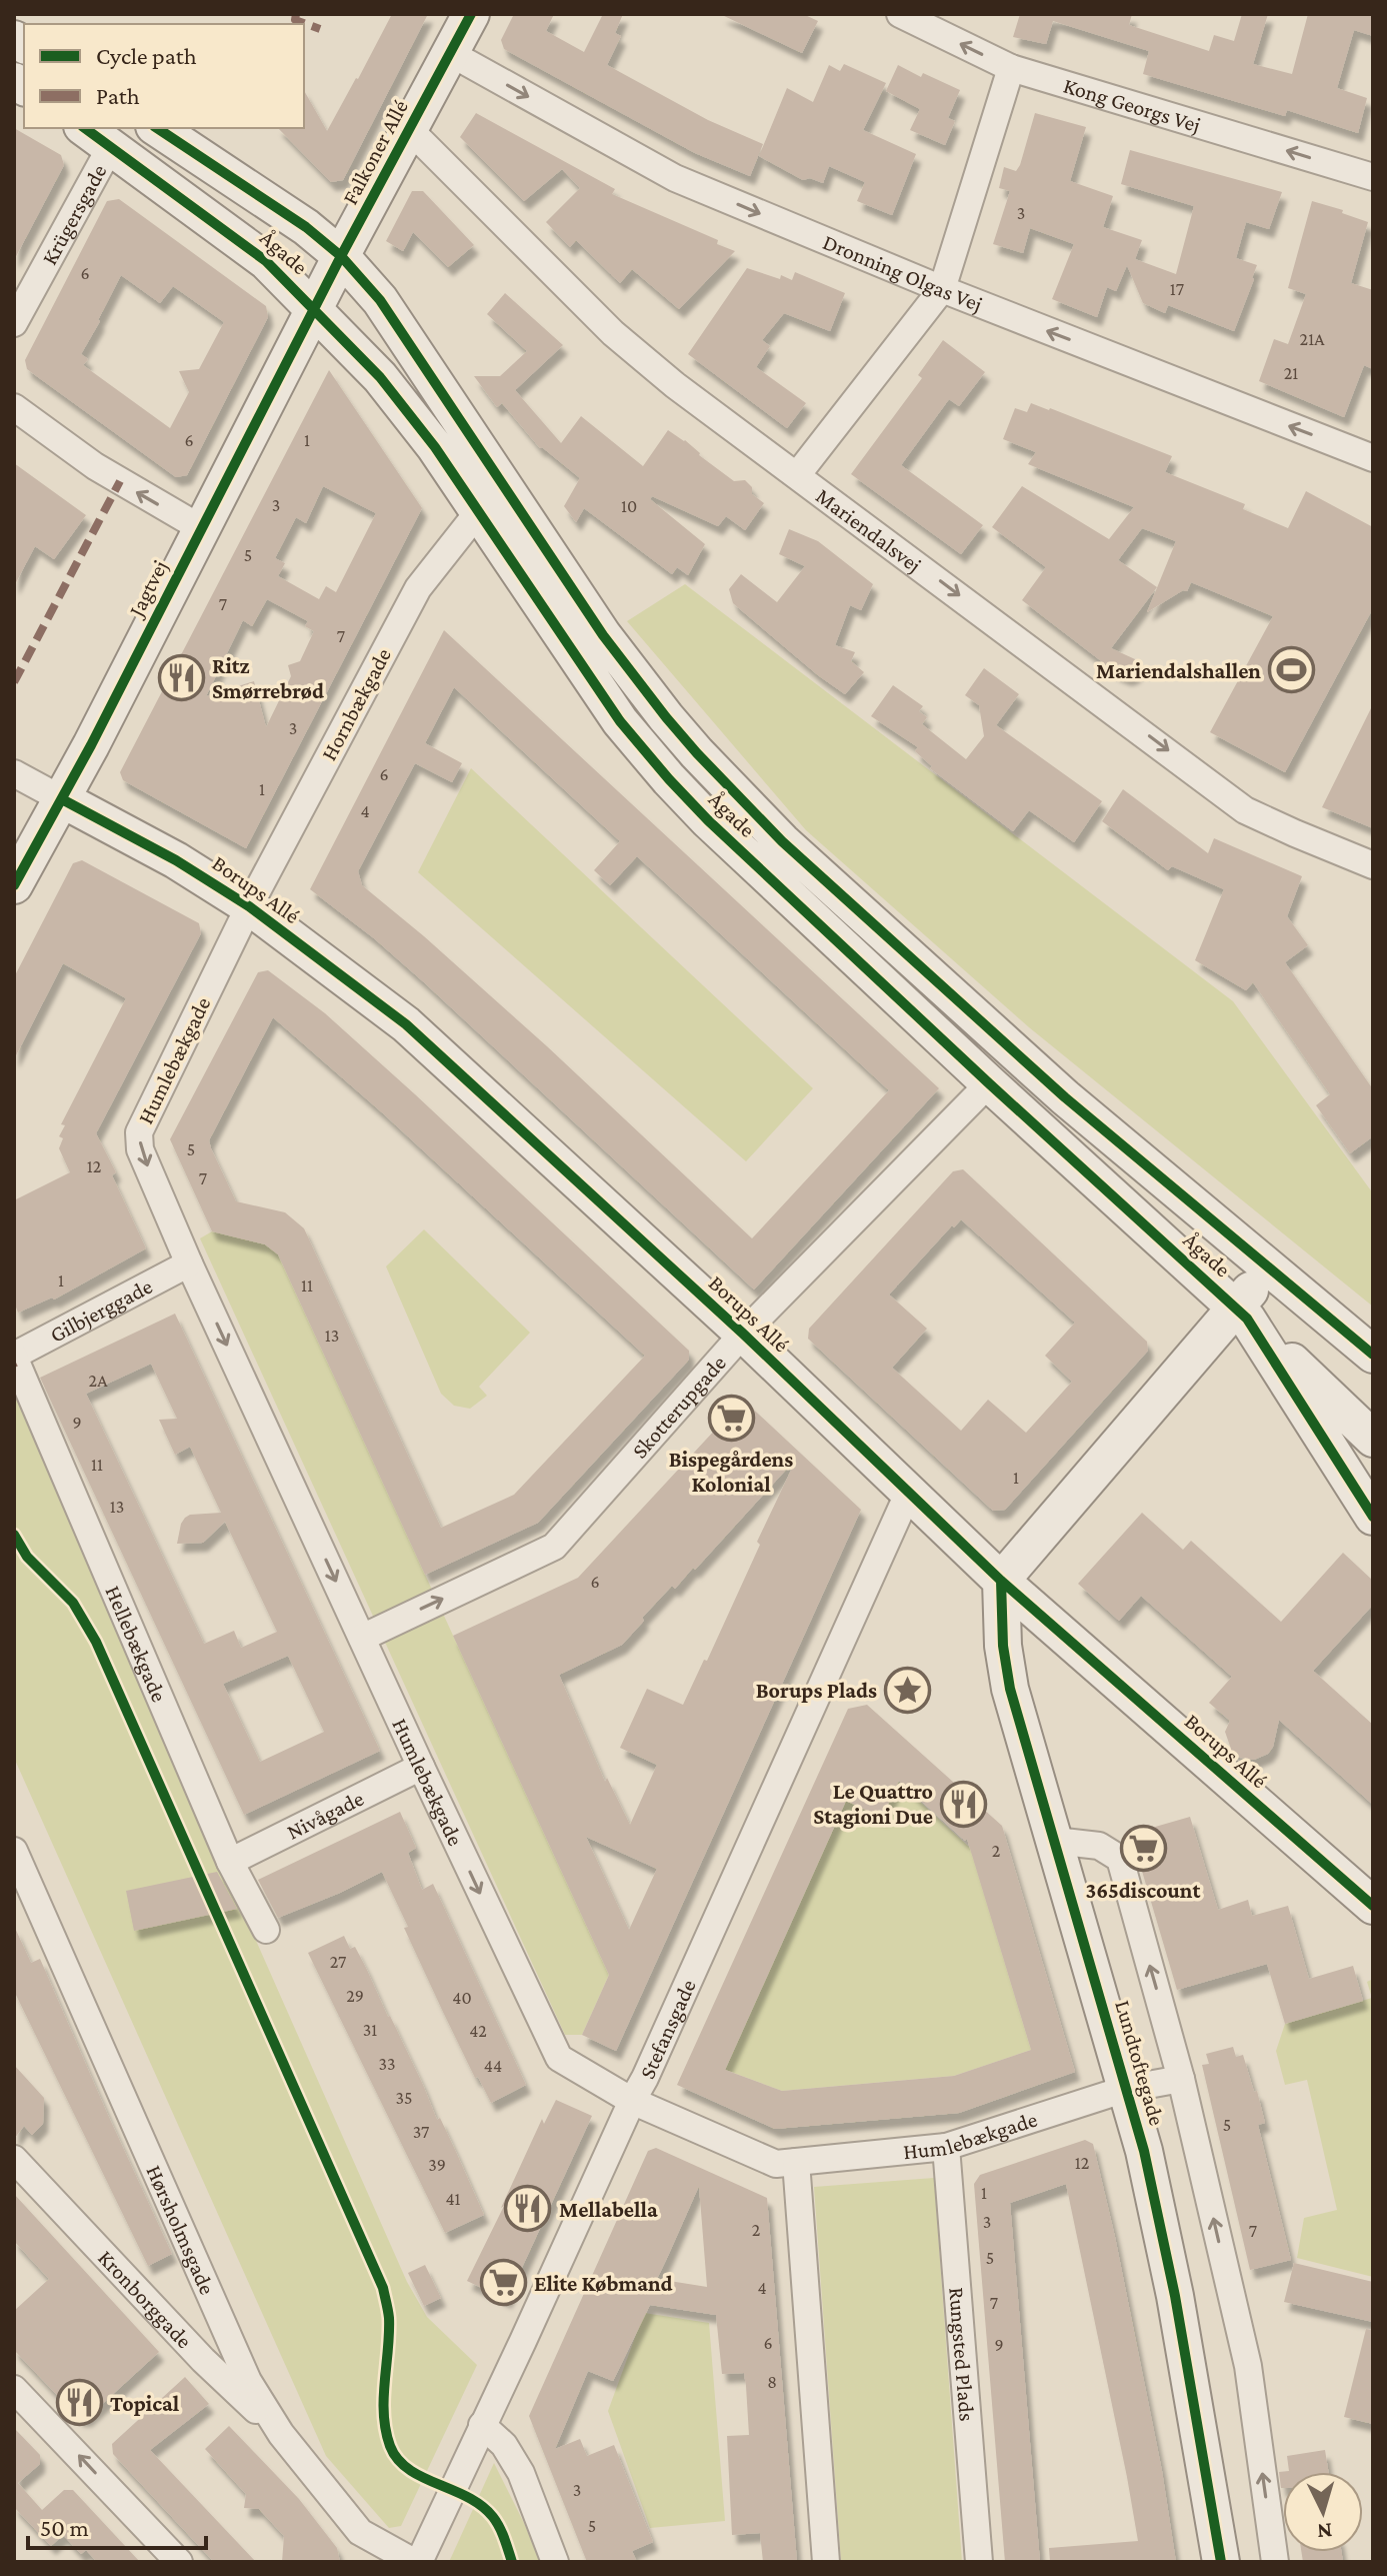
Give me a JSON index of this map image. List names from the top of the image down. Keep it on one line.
{"streets":{"street":["Kong Georgs Vej","Falkoner Allé","Krügersgade","Ågade","Dronning Olgas Vej","Mariendalsvej","Jagtvej","Hornbækgade","Borups Allé","Humlebækgade","Gilbjerggade","Skotterupgade","Hellebækgade","Nivågade","Stefansgade","Lundtoftegade","Hørsholmsgade","Kronborggade","Rungsted Plads"]},"crossings":[["Falkoner Allé","Ågade"],["Falkoner Allé","Dronning Olgas Vej"],["Falkoner Allé","Mariendalsvej"],["Falkoner Allé","Jagtvej"],["Krügersgade","Ågade"],["Ågade","Jagtvej"],["Ågade","Hornbækgade"],["Ågade","Skotterupgade"],["Jagtvej","Borups Allé"],["Hornbækgade","Borups Allé"],["Hornbækgade","Humlebækgade"],["Borups Allé","Humlebækgade"],["Borups Allé","Skotterupgade"],["Borups Allé","Stefansgade"],["Borups Allé","Lundtoftegade"],["Humlebækgade","Gilbjerggade"],["Humlebækgade","Skotterupgade"],["Humlebækgade","Nivågade"],["Humlebækgade","Stefansgade"],["Humlebækgade","Lundtoftegade"],["Humlebækgade","Rungsted Plads"],["Gilbjerggade","Hellebækgade"],["Hellebækgade","Nivågade"],["Stefansgade","Hørsholmsgade"],["Hørsholmsgade","Kronborggade"]],"one_way":["Kong Georgs Vej","Mariendalsvej","Humlebækgade","Skotterupgade"],"places":{"sports":["Mariendalshallen"],"restaurant":["Ritz Smørrebrød","Le Quattro Stagioni Due","Mellabella","Topical"],"supermarket":["Bispegårdens Kolonial","365discount","Elite Købmand"],"place":["Borups Plads"]},"house_numbers":["3","6","17","21A","21","6","1","3","10","5","7","7","3","6","1","4","5","12","7","1","11","13","2A","9","11","1","13","6","2","27","29","40","31","42","33","44","35","5","37","12","39","1","41","3","2","7","5","4","7","6","9","8","3","5"],"legend":["Cycle path","Path"],"scale_bar":"50 m","north":"bottom"}
